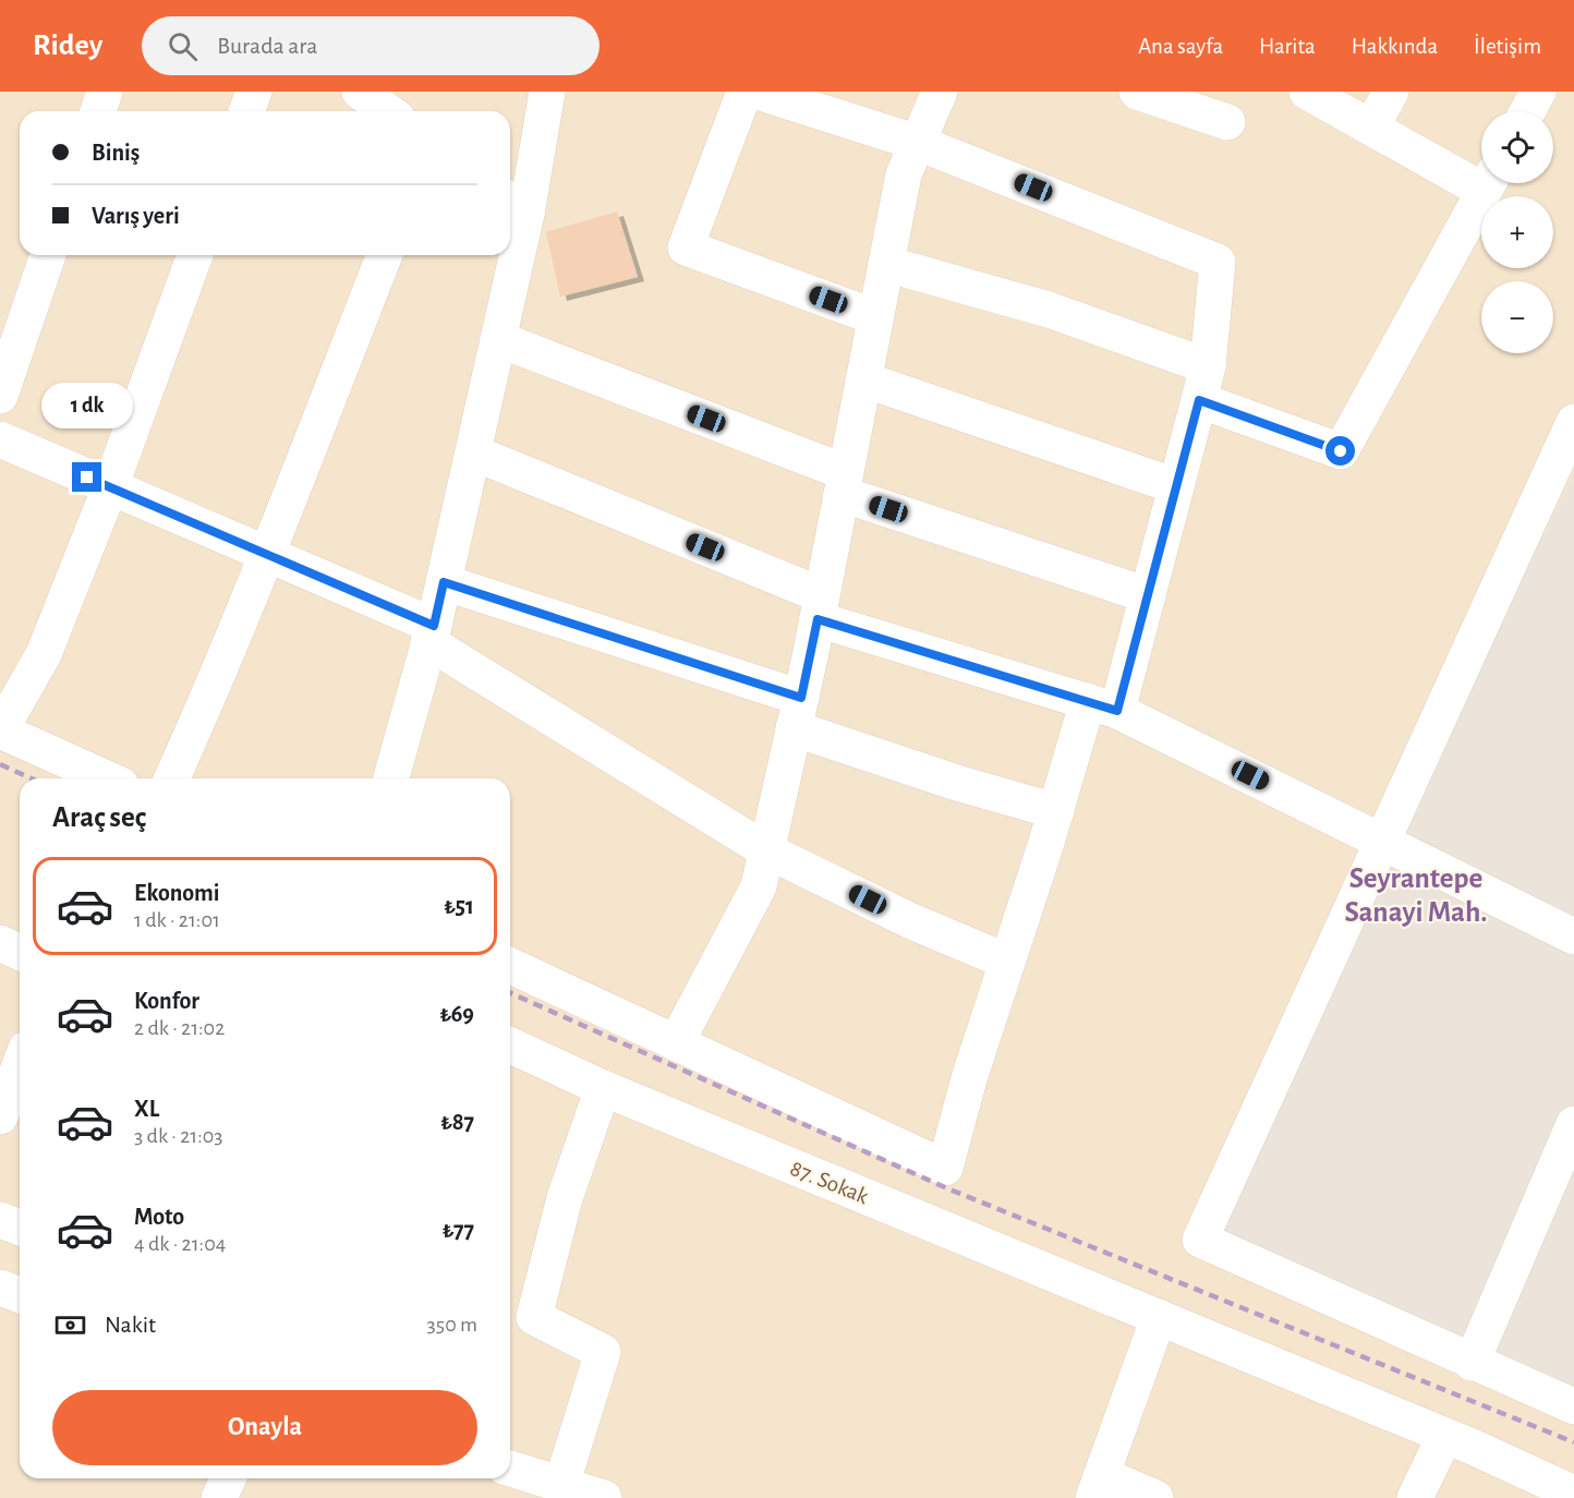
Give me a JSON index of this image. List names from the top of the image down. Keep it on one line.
{"streets":{"street":["87. Sokak"]},"districts":["Seyrantepe Sanayi Mah."],"page":{"header":"Ridey","search":"Burada ara","nav":["Ana sayfa","Harita","Hakkında","İletişim"],"map_buttons":["+","−"],"banner":["Biniş","Varış yeri"],"bubble":"1 dk","heading":"Araç seç","list":[{"name":"Ekonomi","note":"1 dk · 21:01","value":"₺51"},{"name":"Konfor","note":"2 dk · 21:02","value":"₺69"},{"name":"XL","note":"3 dk · 21:03","value":"₺87"},{"name":"Moto","note":"4 dk · 21:04","value":"₺77"}],"pay":["Nakit","350 m"],"buttons":"Onayla"}}
